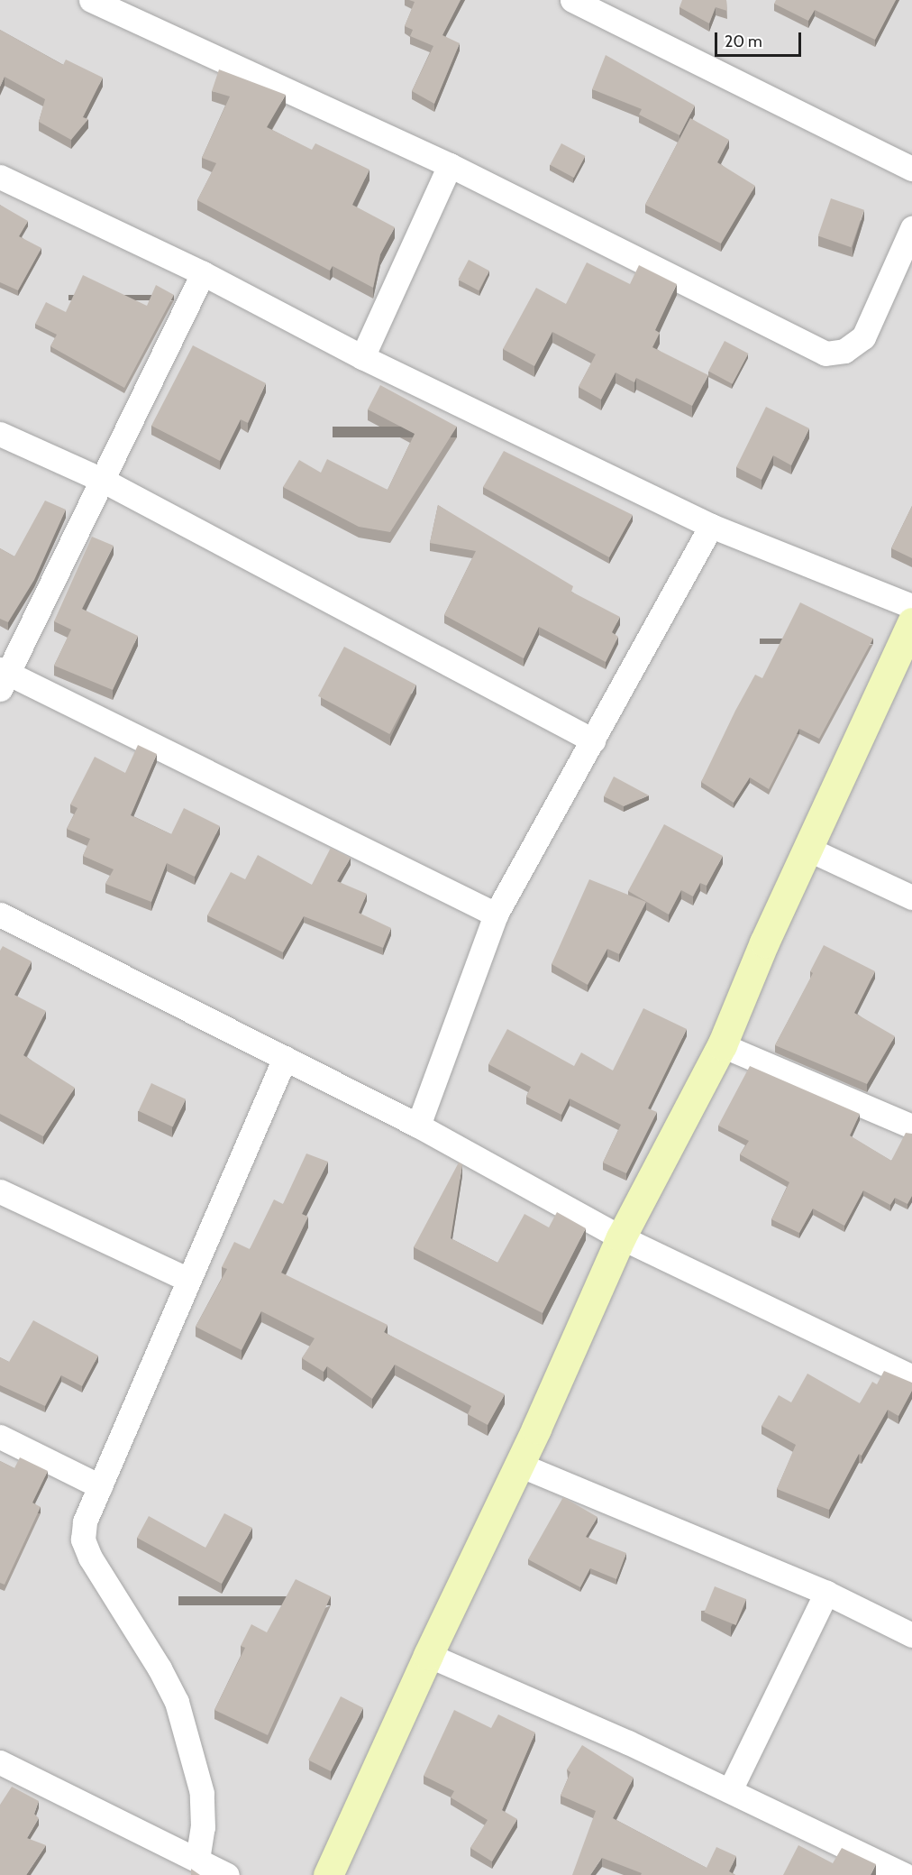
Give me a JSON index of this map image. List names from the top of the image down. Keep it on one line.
{"scale_bar":"20 m"}
